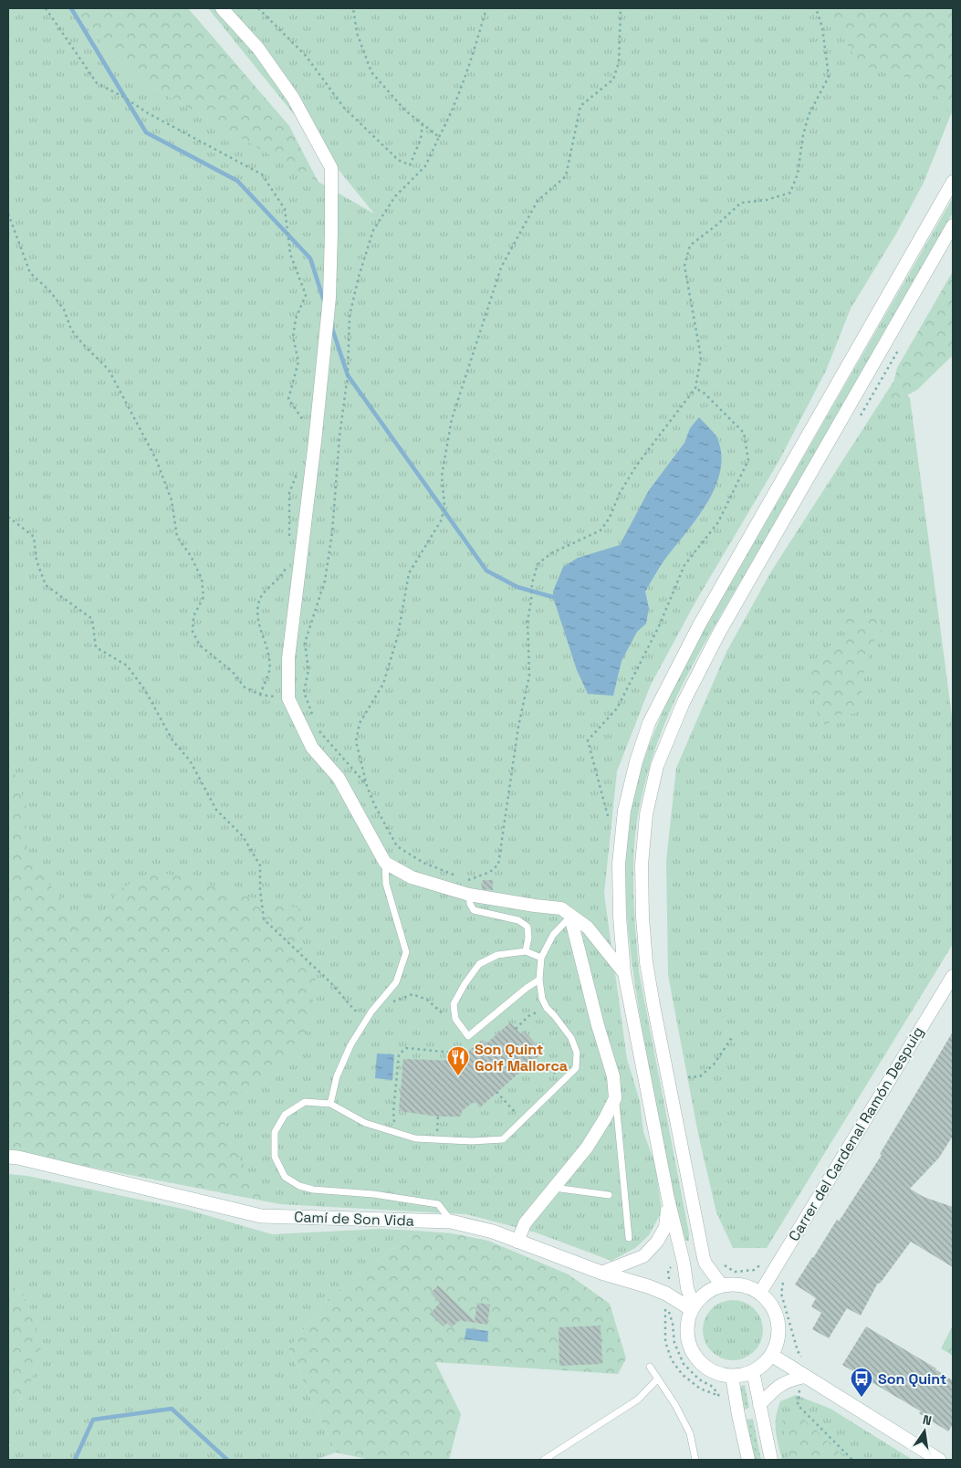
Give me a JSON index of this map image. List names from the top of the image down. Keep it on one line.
{"streets":{"street":["Carrer del Cardenal Ramón Despuig","Camí de Son Vida"]},"crossings":[["Carrer del Cardenal Ramón Despuig","Camí de Son Vida"]],"places":{"restaurant":["Son Quint Golf Mallorca"],"bus stop":["Son Quint"]},"north":"top"}
